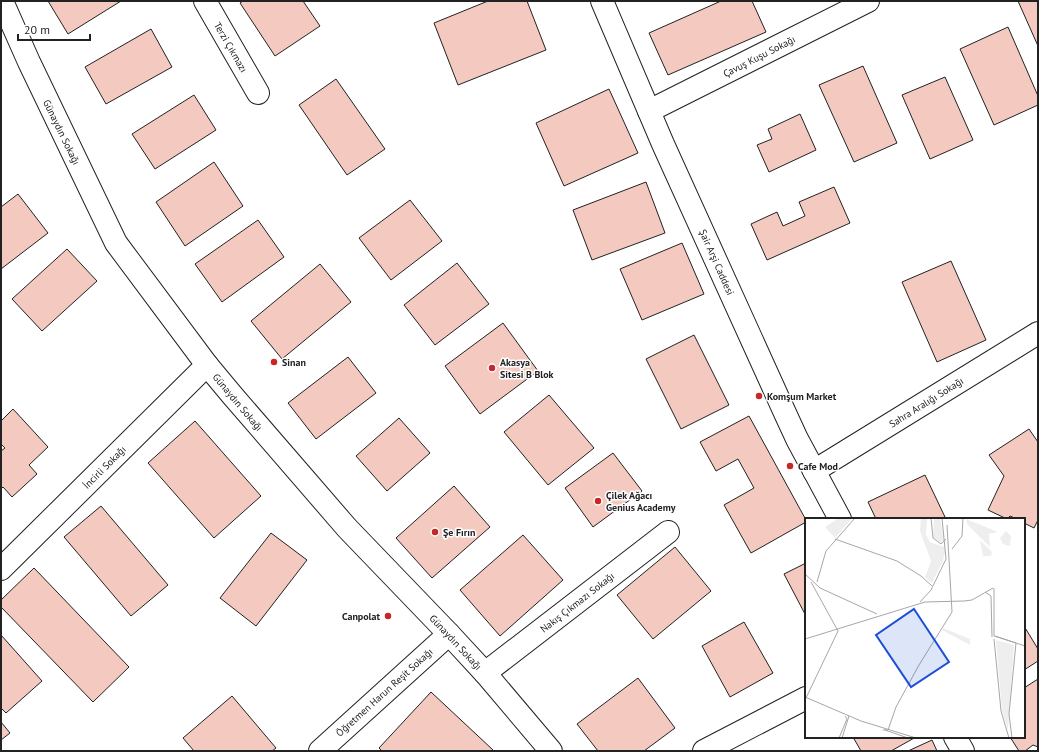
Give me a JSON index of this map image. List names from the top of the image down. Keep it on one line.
{"streets":{"street":["Terzi Çıkmazı","Çavuş Kuşu Sokağı","Günaydın Sokağı","Şair Arşi Caddesi","Sahra Aralığı Sokağı","İncirli Sokağı","Nakış Çıkmazı Sokağı","Öğretmen Harun Reşit Sokağı"]},"crossings":[["Çavuş Kuşu Sokağı","Şair Arşi Caddesi"],["Günaydın Sokağı","İncirli Sokağı"],["Günaydın Sokağı","Nakış Çıkmazı Sokağı"],["Günaydın Sokağı","Öğretmen Harun Reşit Sokağı"],["Şair Arşi Caddesi","Sahra Aralığı Sokağı"]],"places":["Sinan","Akasya Sitesi B Blok","Komşum Market","Cafe Mod","Çilek Ağacı Genius Academy","Şe Fırın","Canpolat"],"scale_bar":"20 m"}
